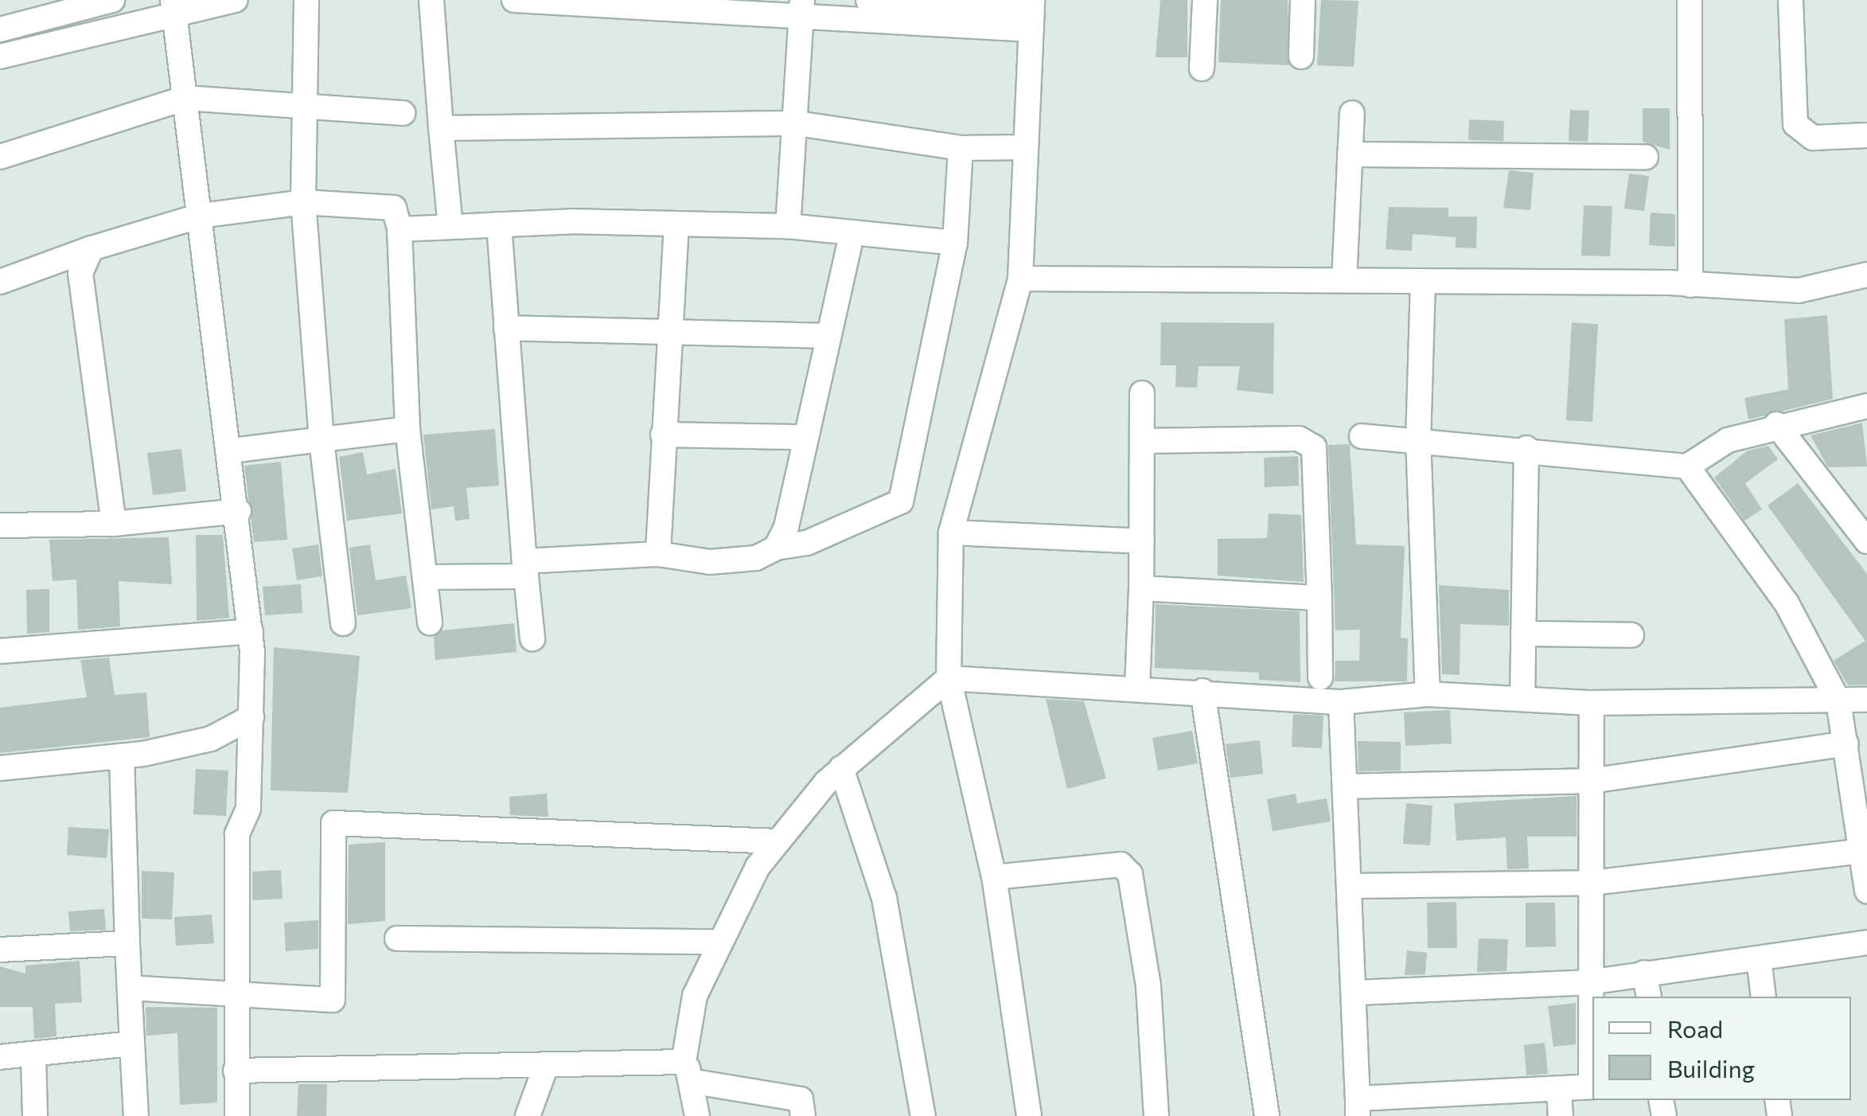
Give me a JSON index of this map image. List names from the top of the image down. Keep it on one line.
{"legend":["Road","Building"]}
